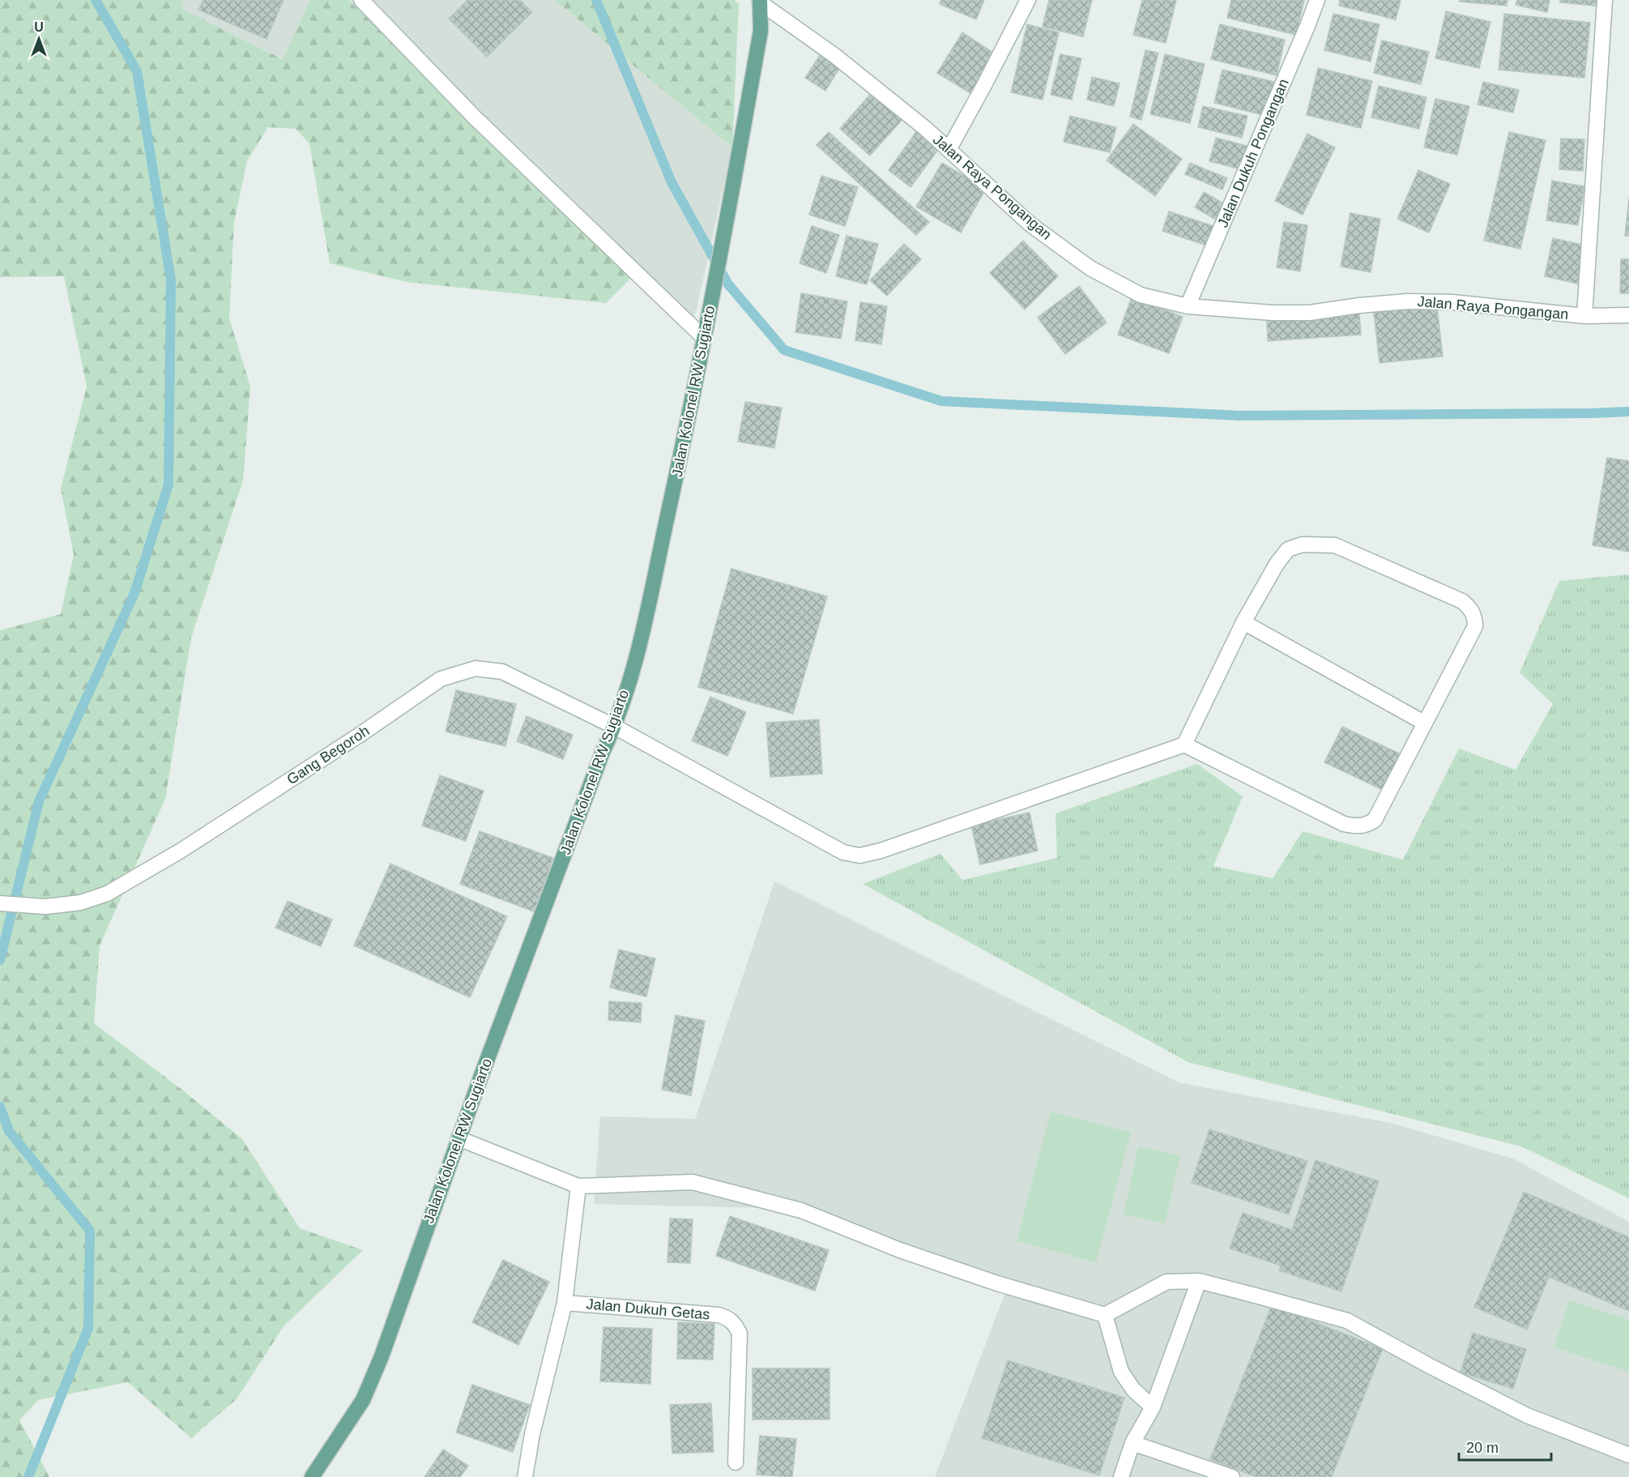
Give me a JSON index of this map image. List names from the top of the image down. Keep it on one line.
{"streets":{"main road":["Jalan Kolonel RW Sugiarto"],"street":["Jalan Dukuh Pongangan","Jalan Raya Pongangan","Gang Begoroh","Jalan Dukuh Getas"]},"crossings":[["Jalan Dukuh Pongangan","Jalan Raya Pongangan"],["Jalan Raya Pongangan","Jalan Kolonel RW Sugiarto"],["Jalan Kolonel RW Sugiarto","Gang Begoroh"]],"scale_bar":"20 m","north":"top"}
